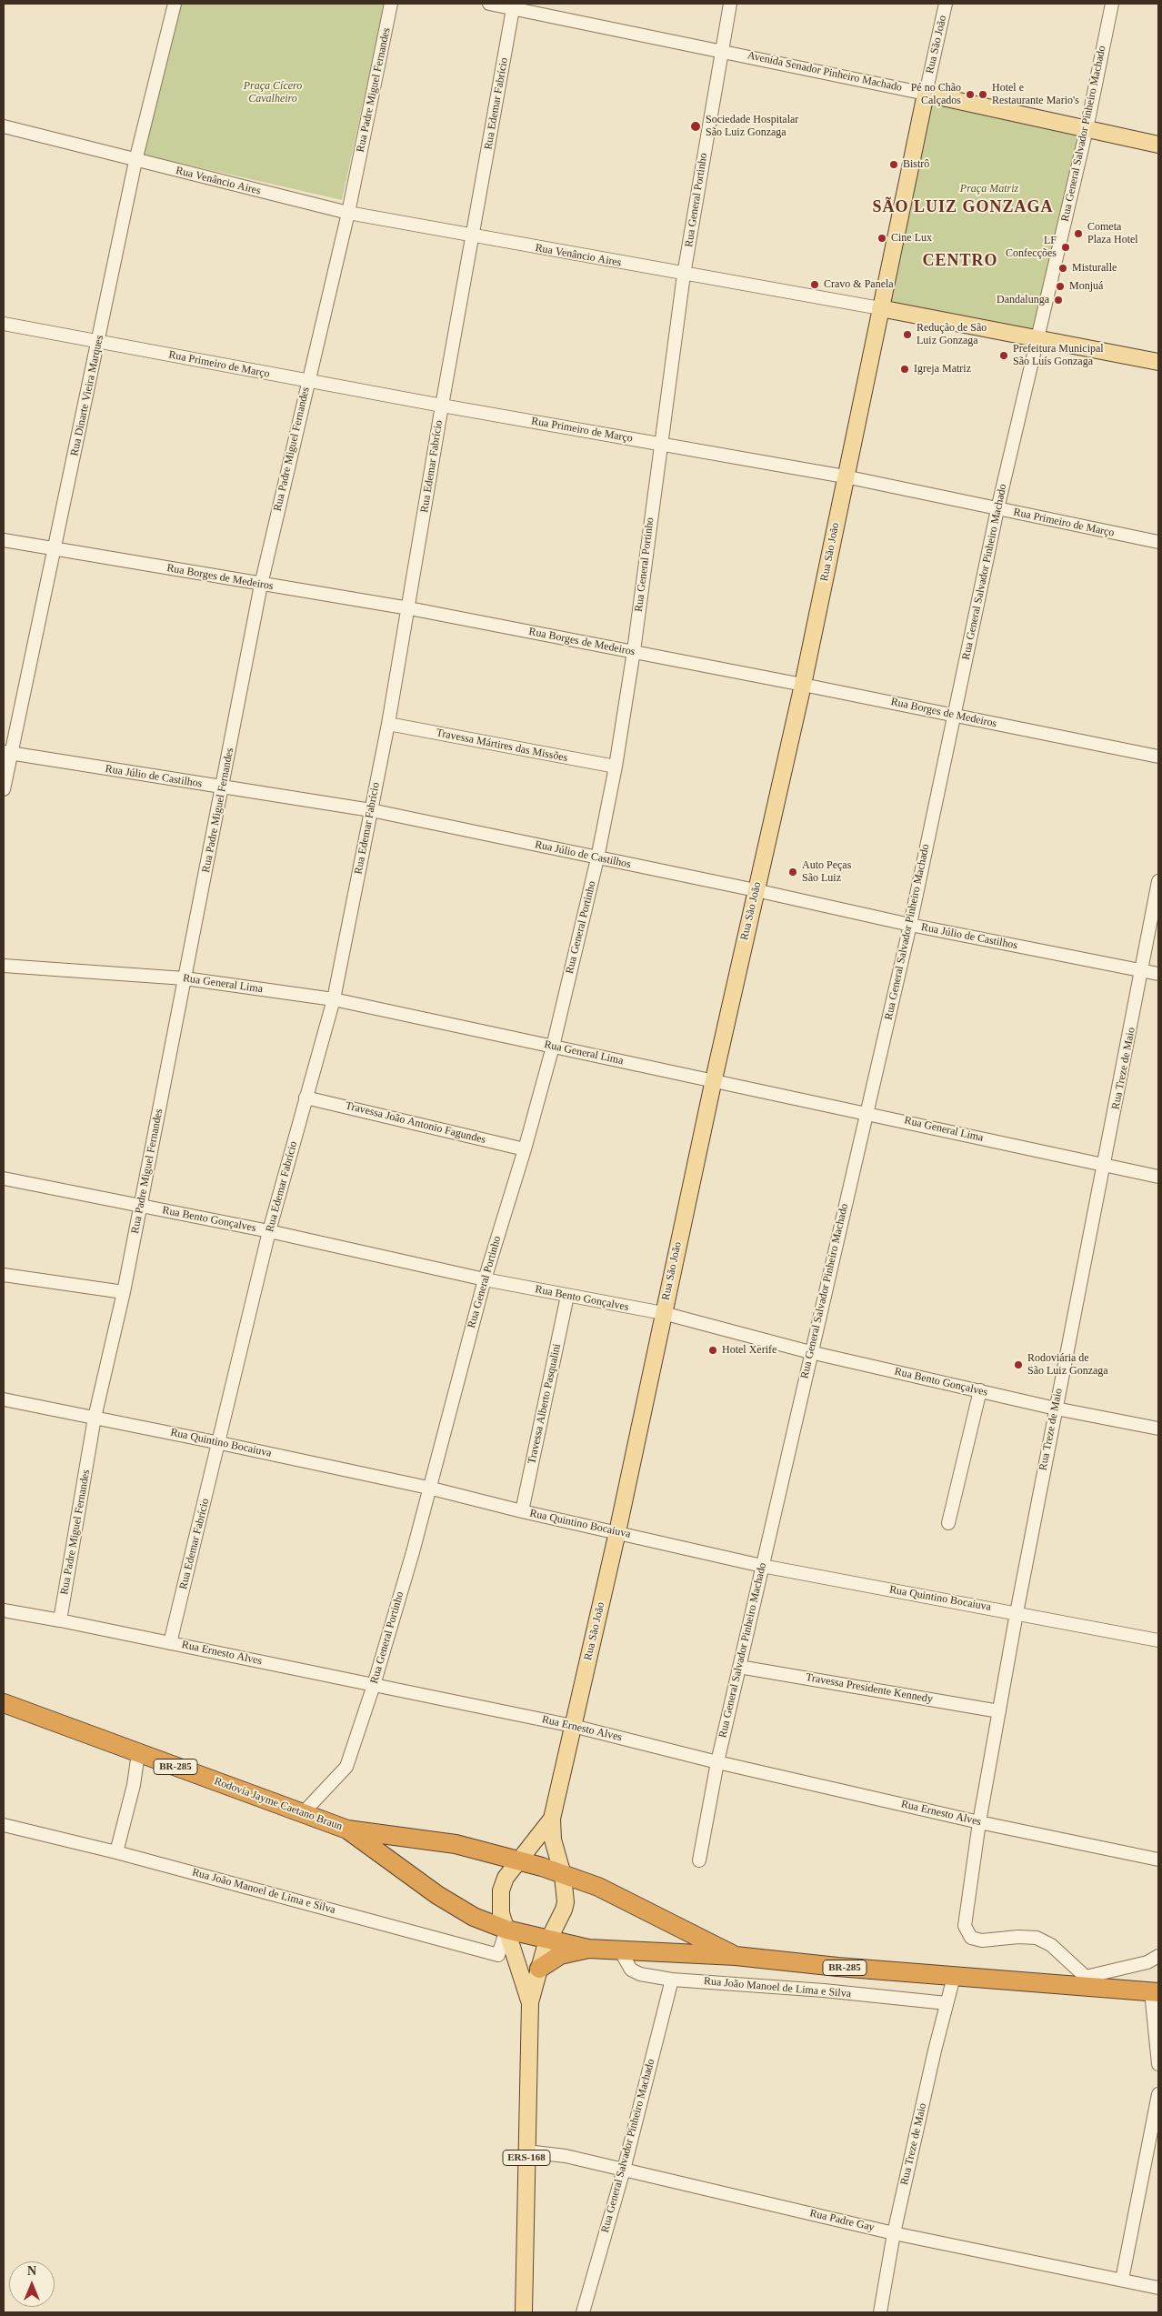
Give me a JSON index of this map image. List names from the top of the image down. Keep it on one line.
{"streets":{"highway":["BR-285","Rodovia Jayme Caetano Braun"],"main road":["Rua São João","Avenida Senador Pinheiro Machado","Rua Venâncio Aires","ERS-168"],"street":["Rua Padre Miguel Fernandes","Rua Edemar Fabrício","Rua General Salvador Pinheiro Machado","Rua General Portinho","Rua Primeiro de Março","Rua Dinarte Vieira Marques","Rua Borges de Medeiros","Travessa Mártires das Missões","Rua Júlio de Castilhos","Rua General Lima","Rua Treze de Maio","Travessa João Antonio Fagundes","Rua Bento Gonçalves","Travessa Alberto Pasqualini","Rua Quintino Bocaiuva","Rua Ernesto Alves","Travessa Presidente Kennedy","Rua João Manoel de Lima e Silva","Rua Padre Gay"]},"crossings":[["Rua São João","Avenida Senador Pinheiro Machado"],["Rua São João","Rua Venâncio Aires"],["Rua São João","Rua Primeiro de Março"],["Rua São João","Rua Borges de Medeiros"],["Rua São João","Rua Júlio de Castilhos"],["Rua São João","Rua General Lima"],["Rua São João","Rua Bento Gonçalves"],["Rua São João","Rua Quintino Bocaiuva"],["Rua São João","Rua Ernesto Alves"],["Rua São João","BR-285"],["Rua São João","Rodovia Jayme Caetano Braun"],["Rua São João","Rua João Manoel de Lima e Silva"],["Rua São João","ERS-168"],["Avenida Senador Pinheiro Machado","Rua Edemar Fabrício"],["Avenida Senador Pinheiro Machado","Rua General Salvador Pinheiro Machado"],["Avenida Senador Pinheiro Machado","Rua General Portinho"],["Rua Padre Miguel Fernandes","Rua Venâncio Aires"],["Rua Padre Miguel Fernandes","Rua Primeiro de Março"],["Rua Padre Miguel Fernandes","Rua Borges de Medeiros"],["Rua Padre Miguel Fernandes","Rua Júlio de Castilhos"],["Rua Padre Miguel Fernandes","Rua General Lima"],["Rua Padre Miguel Fernandes","Rua Bento Gonçalves"],["Rua Padre Miguel Fernandes","Rua Quintino Bocaiuva"],["Rua Padre Miguel Fernandes","Rua Ernesto Alves"],["Rua Edemar Fabrício","Rua Venâncio Aires"],["Rua Edemar Fabrício","Rua Primeiro de Março"],["Rua Edemar Fabrício","Rua Borges de Medeiros"],["Rua Edemar Fabrício","Travessa Mártires das Missões"],["Rua Edemar Fabrício","Rua Júlio de Castilhos"],["Rua Edemar Fabrício","Rua General Lima"],["Rua Edemar Fabrício","Travessa João Antonio Fagundes"],["Rua Edemar Fabrício","Rua Bento Gonçalves"],["Rua Edemar Fabrício","Rua Quintino Bocaiuva"],["Rua Edemar Fabrício","Rua Ernesto Alves"],["Rua General Salvador Pinheiro Machado","Rua Venâncio Aires"],["Rua General Salvador Pinheiro Machado","Rua Primeiro de Março"],["Rua General Salvador Pinheiro Machado","Rua Borges de Medeiros"],["Rua General Salvador Pinheiro Machado","Rua Júlio de Castilhos"],["Rua General Salvador Pinheiro Machado","Rua General Lima"],["Rua General Salvador Pinheiro Machado","Rua Bento Gonçalves"],["Rua General Salvador Pinheiro Machado","Rua Quintino Bocaiuva"],["Rua General Salvador Pinheiro Machado","Rua Ernesto Alves"],["Rua General Salvador Pinheiro Machado","Travessa Presidente Kennedy"],["Rua General Salvador Pinheiro Machado","Rua João Manoel de Lima e Silva"],["Rua General Salvador Pinheiro Machado","Rua Padre Gay"],["Rua Venâncio Aires","Rua General Portinho"],["Rua Venâncio Aires","Rua Dinarte Vieira Marques"],["Rua General Portinho","Rua Primeiro de Março"],["Rua General Portinho","Rua Borges de Medeiros"],["Rua General Portinho","Travessa Mártires das Missões"],["Rua General Portinho","Rua Júlio de Castilhos"],["Rua General Portinho","Rua General Lima"],["Rua General Portinho","Travessa João Antonio Fagundes"],["Rua General Portinho","Rua Bento Gonçalves"],["Rua General Portinho","Rua Quintino Bocaiuva"],["Rua General Portinho","Rua Ernesto Alves"],["Rua General Portinho","Rodovia Jayme Caetano Braun"],["Rua Primeiro de Março","Rua Dinarte Vieira Marques"],["Rua Dinarte Vieira Marques","Rua Borges de Medeiros"],["Rua Dinarte Vieira Marques","Rua Júlio de Castilhos"],["Rua Júlio de Castilhos","Rua Treze de Maio"],["Rua General Lima","Rua Treze de Maio"],["Rua Treze de Maio","Rua Bento Gonçalves"],["Rua Treze de Maio","Rua Quintino Bocaiuva"],["Rua Treze de Maio","Rua Ernesto Alves"],["Rua Treze de Maio","Travessa Presidente Kennedy"],["Rua Treze de Maio","BR-285"],["Rua Treze de Maio","Rua João Manoel de Lima e Silva"],["Rua Treze de Maio","Rua Padre Gay"],["Rua Bento Gonçalves","Travessa Alberto Pasqualini"],["Travessa Alberto Pasqualini","Rua Quintino Bocaiuva"],["BR-285","Rodovia Jayme Caetano Braun"],["BR-285","Rua João Manoel de Lima e Silva"],["BR-285","ERS-168"],["Rodovia Jayme Caetano Braun","Rua João Manoel de Lima e Silva"],["Rodovia Jayme Caetano Braun","ERS-168"],["Rua João Manoel de Lima e Silva","ERS-168"],["ERS-168","Rua Padre Gay"]],"districts":["SÃO LUIZ GONZAGA","CENTRO"],"parks":["Praça Cícero Cavalheiro","Praça Matriz"],"places":["Pé no Chão Calçados","Hotel e Restaurante Mario's","Sociedade Hospitalar São Luiz Gonzaga","Bistrô","Cometa Plaza Hotel","Cine Lux","LF Confecções","Misturalle","Cravo & Panela","Monjuá","Dandalunga","Redução de São Luiz Gonzaga","Prefeitura Municipal São Luís Gonzaga","Igreja Matriz","Auto Peças São Luiz","Hotel Xerife","Rodoviária de São Luiz Gonzaga"],"north":"top"}
